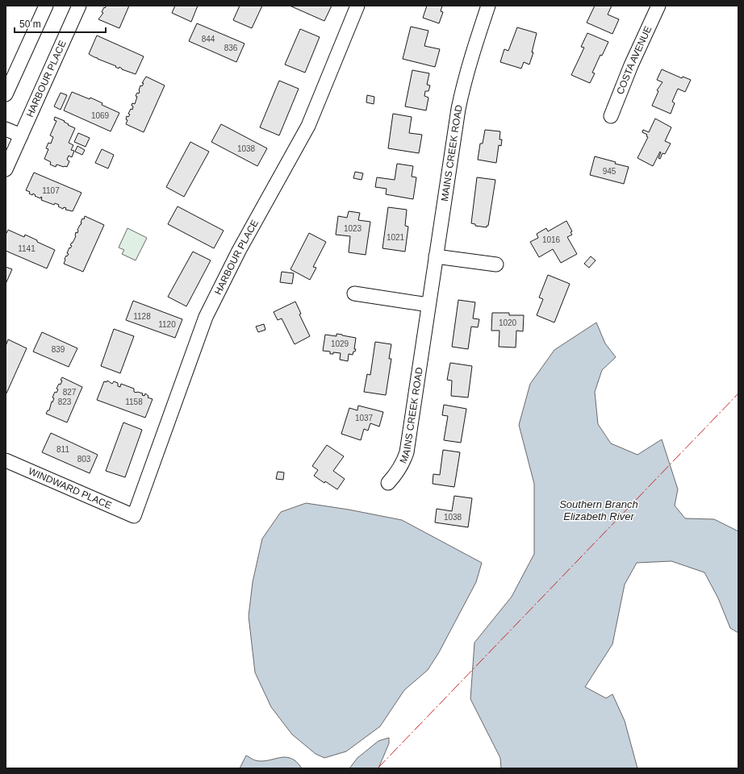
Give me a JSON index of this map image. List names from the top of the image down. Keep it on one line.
{"streets":{"street":["COSTA AVENUE","HARBOUR PLACE","MAINS CREEK ROAD","WINDWARD PLACE"]},"crossings":[["HARBOUR PLACE","WINDWARD PLACE"]],"water":["Southern Branch Elizabeth River"],"house_numbers":["844","836","1069","1038","945","1107","1023","1021","1016","1141","1128","1020","1120","1029","839","827","823","1158","1037","811","803","1038"],"scale_bar":"50 m"}
